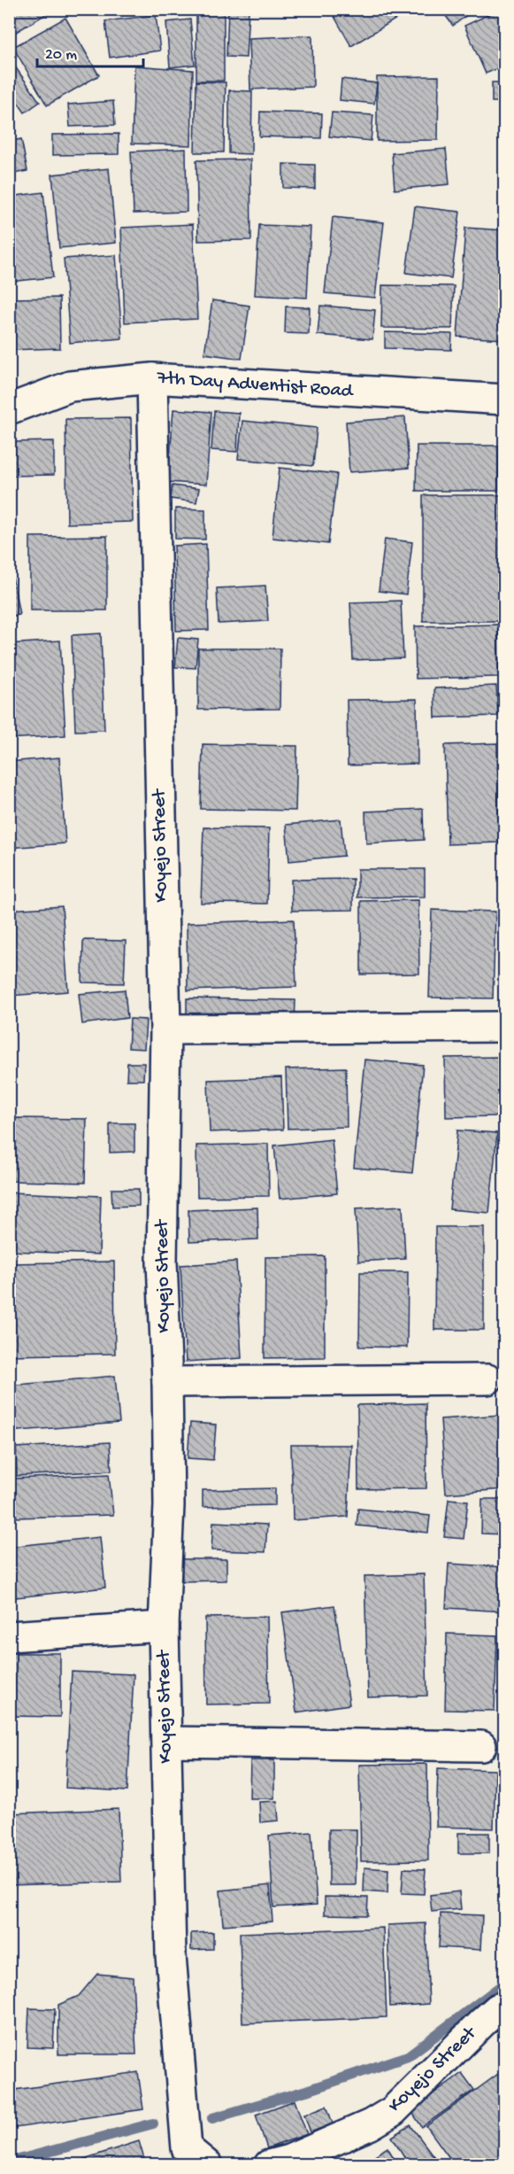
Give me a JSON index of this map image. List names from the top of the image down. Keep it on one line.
{"streets":{"street":["7th Day Adventist Road","Koyejo Street"]},"crossings":[["7th Day Adventist Road","Koyejo Street"]],"scale_bar":"20 m"}
